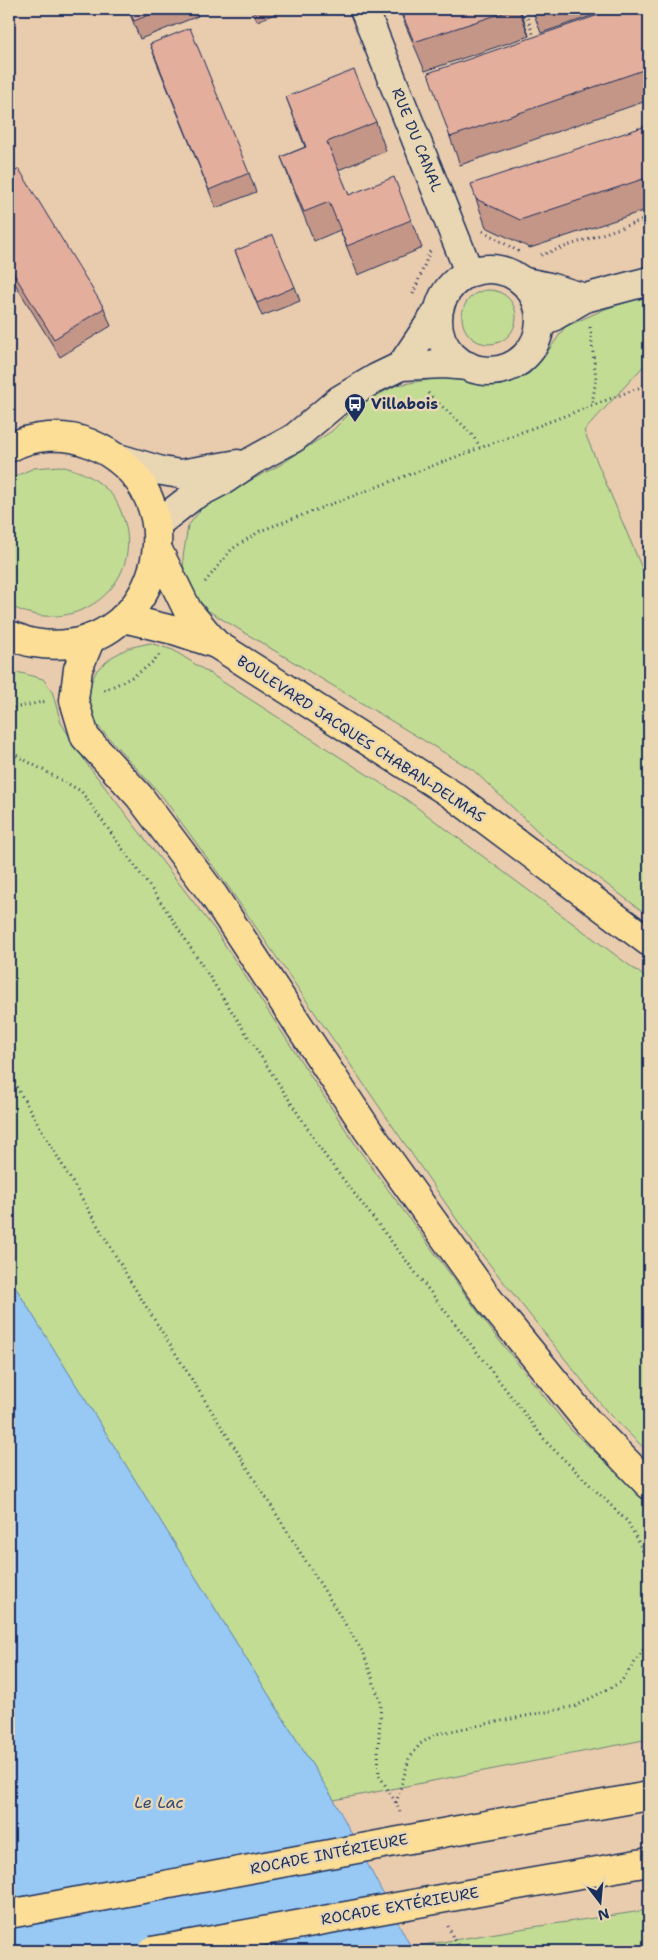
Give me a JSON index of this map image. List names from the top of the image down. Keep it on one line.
{"streets":{"main road":["BOULEVARD JACQUES CHABAN-DELMAS","ROCADE INTÉRIEURE","ROCADE EXTÉRIEURE"],"street":["RUE DU CANAL"]},"water":["Le Lac"],"places":{"bus stop":["Villabois"]},"north":"bottom"}
